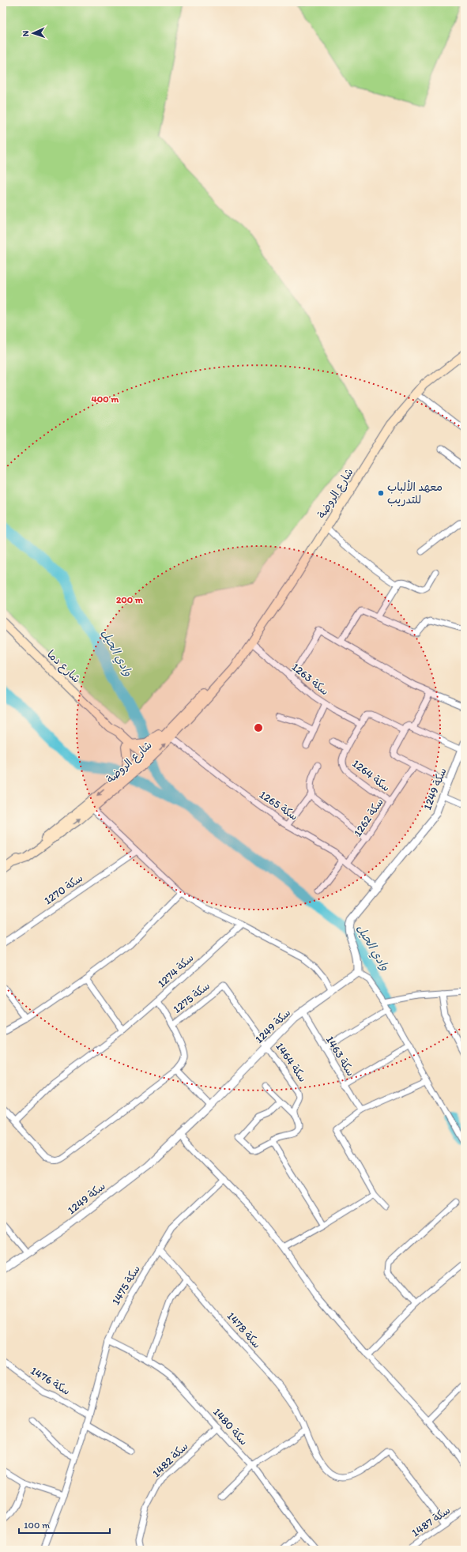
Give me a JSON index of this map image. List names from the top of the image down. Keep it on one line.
{"streets":{"main road":["شارع الروضة","شارع دما"],"street":["سكة 1263","سكة 1264","سكة 1249","سكة 1265","سكة 1262","سكة 1270","سكة 1274","سكة 1275","سكة 1463","سكة 1464","سكة 1475","سكة 1478","سكة 1476","سكة 1480","سكة 1482","سكة 1487"]},"crossings":[["شارع الروضة","شارع دما"],["شارع الروضة","سكة 1263"],["شارع الروضة","سكة 1265"],["سكة 1263","سكة 1264"],["سكة 1264","سكة 1262"],["سكة 1249","سكة 1265"],["سكة 1249","سكة 1463"],["سكة 1249","سكة 1464"],["سكة 1265","سكة 1262"],["سكة 1275","سكة 1464"],["سكة 1475","سكة 1478"],["سكة 1475","سكة 1476"],["سكة 1475","سكة 1480"],["سكة 1478","سكة 1487"],["سكة 1480","سكة 1482"]],"water":["وادي الحيل"],"places":["معهد الألباب للتدريب"],"scale_bar":"100 m","north":"left","rings":["400 m","200 m"]}
